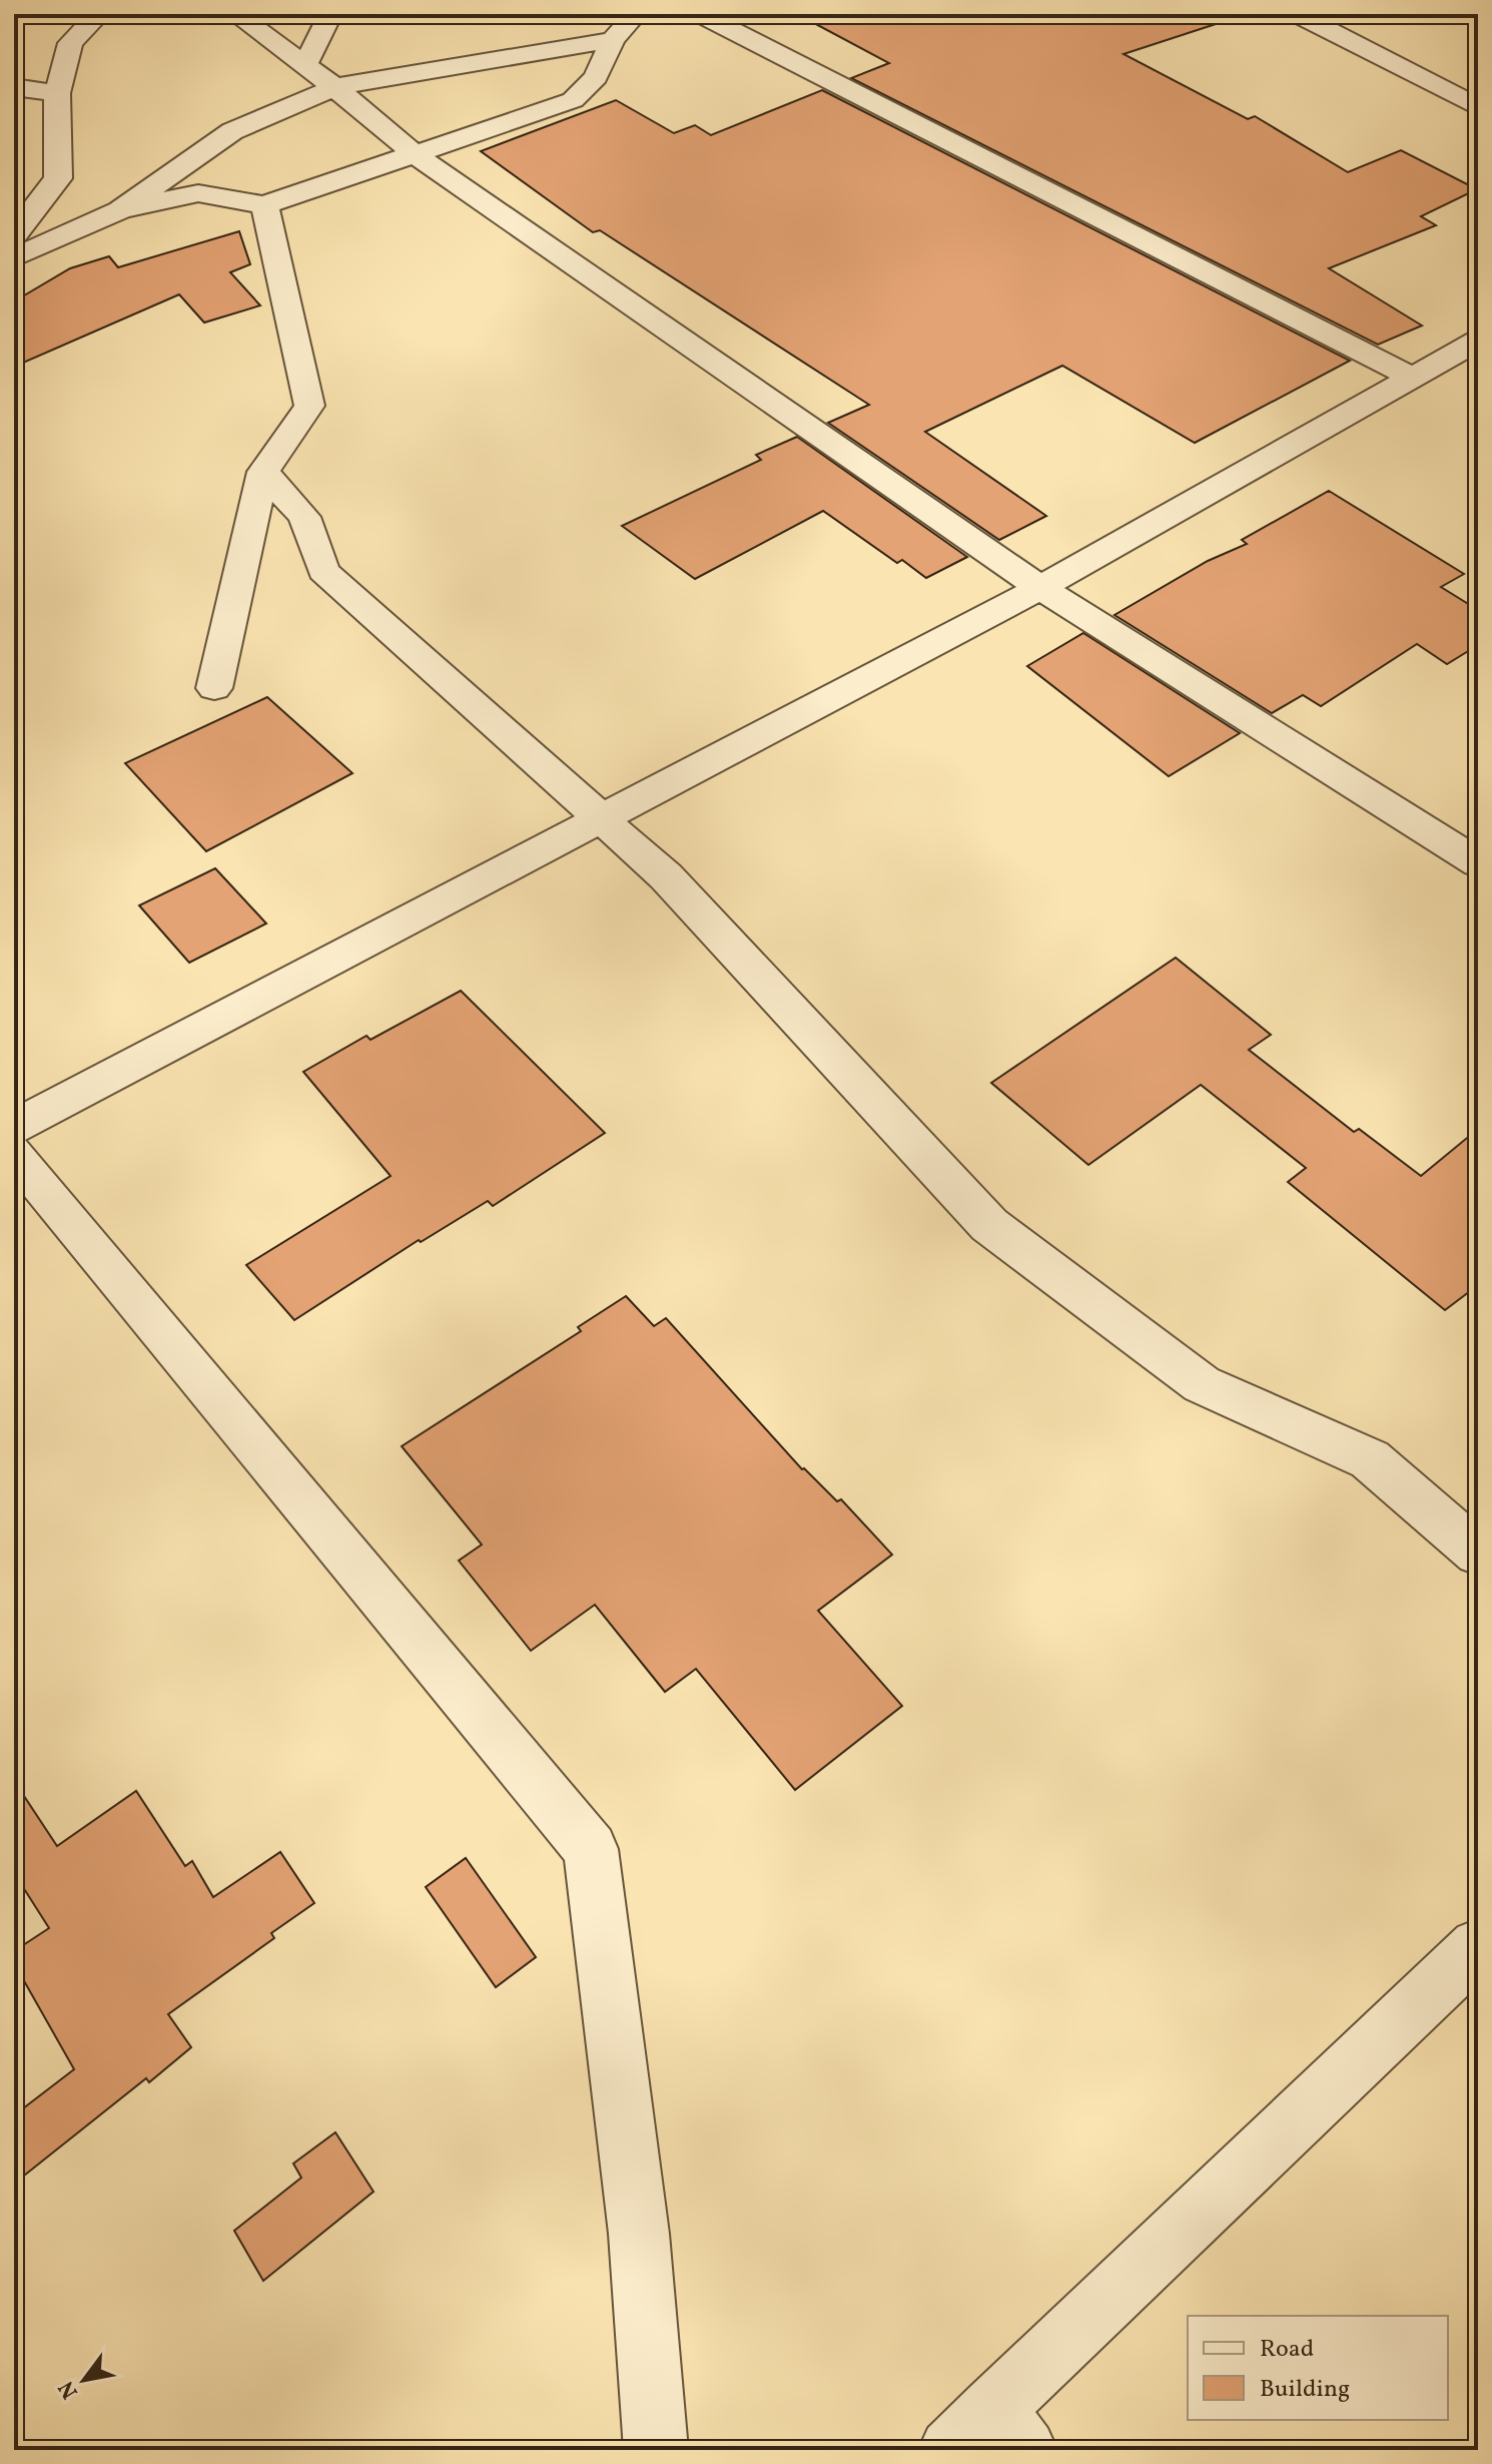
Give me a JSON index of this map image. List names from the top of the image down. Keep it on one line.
{"legend":["Road","Building"],"north":"bottom left"}
